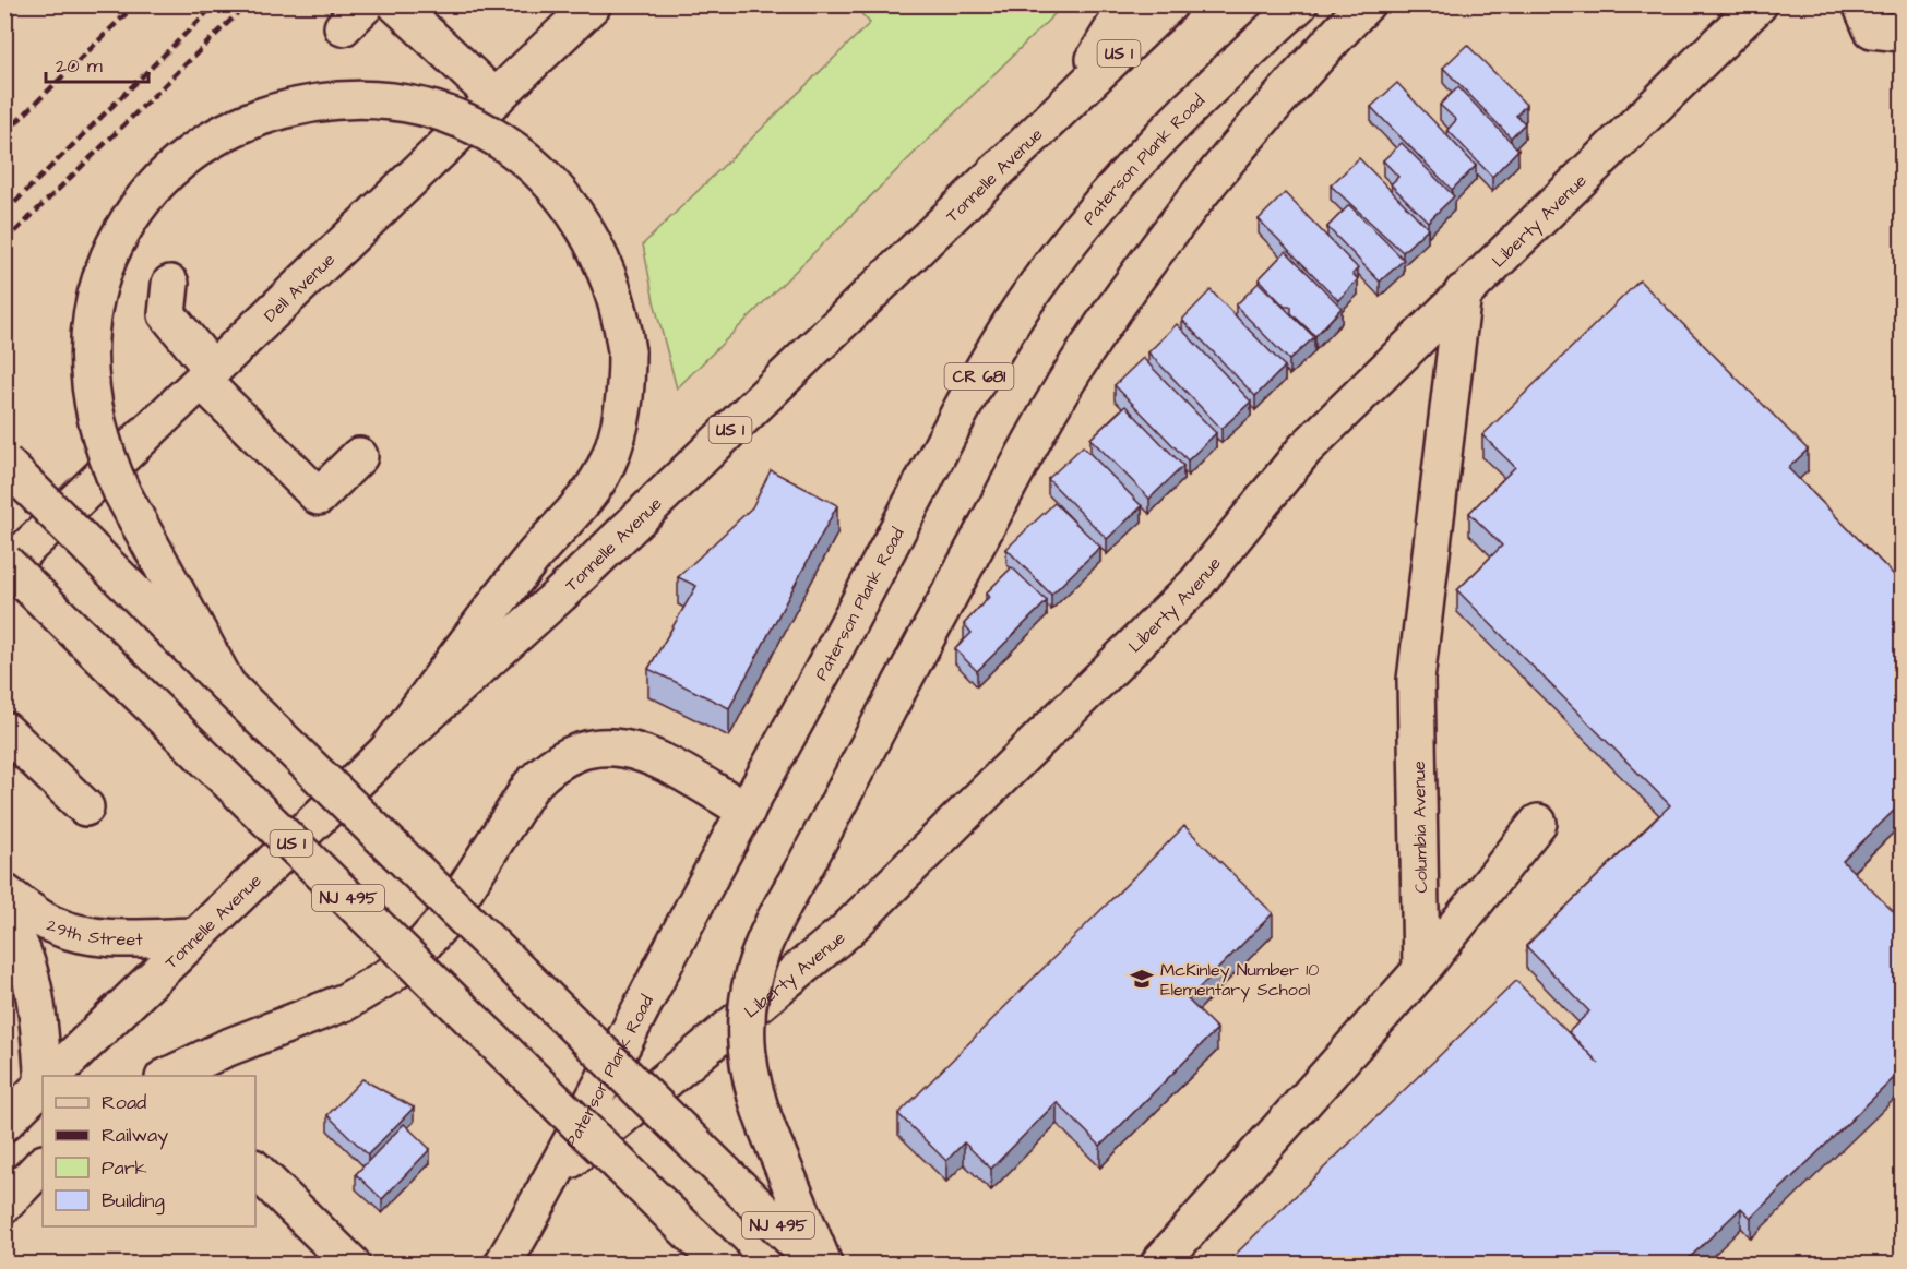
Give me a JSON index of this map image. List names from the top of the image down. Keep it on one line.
{"streets":{"main road":["US 1","Paterson Plank Road","Tonnelle Avenue","Liberty Avenue","Dell Avenue","CR 681","Columbia Avenue","NJ 495","29th Street"]},"crossings":[["Paterson Plank Road","Liberty Avenue"],["Tonnelle Avenue","29th Street"],["Liberty Avenue","Columbia Avenue"]],"places":{"school or university":["McKinley Number 10 Elementary School"]},"legend":["Road","Railway","Park","Building"],"scale_bar":"20 m"}
